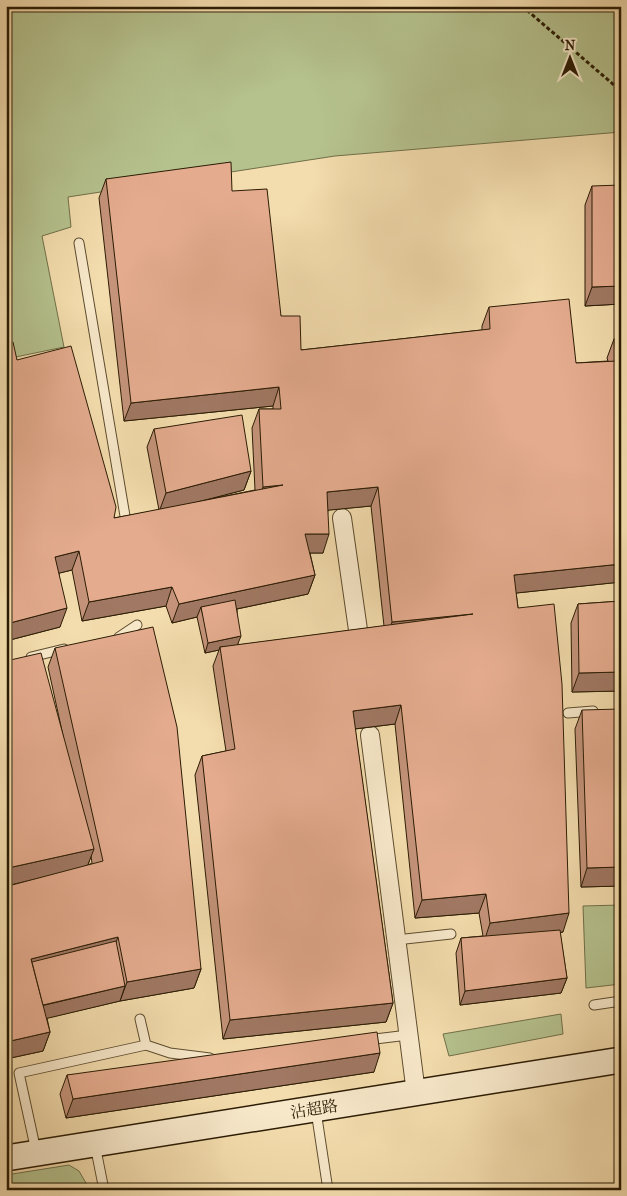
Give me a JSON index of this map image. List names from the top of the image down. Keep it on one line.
{"streets":{"street":["沾超路"]},"north":"top"}
